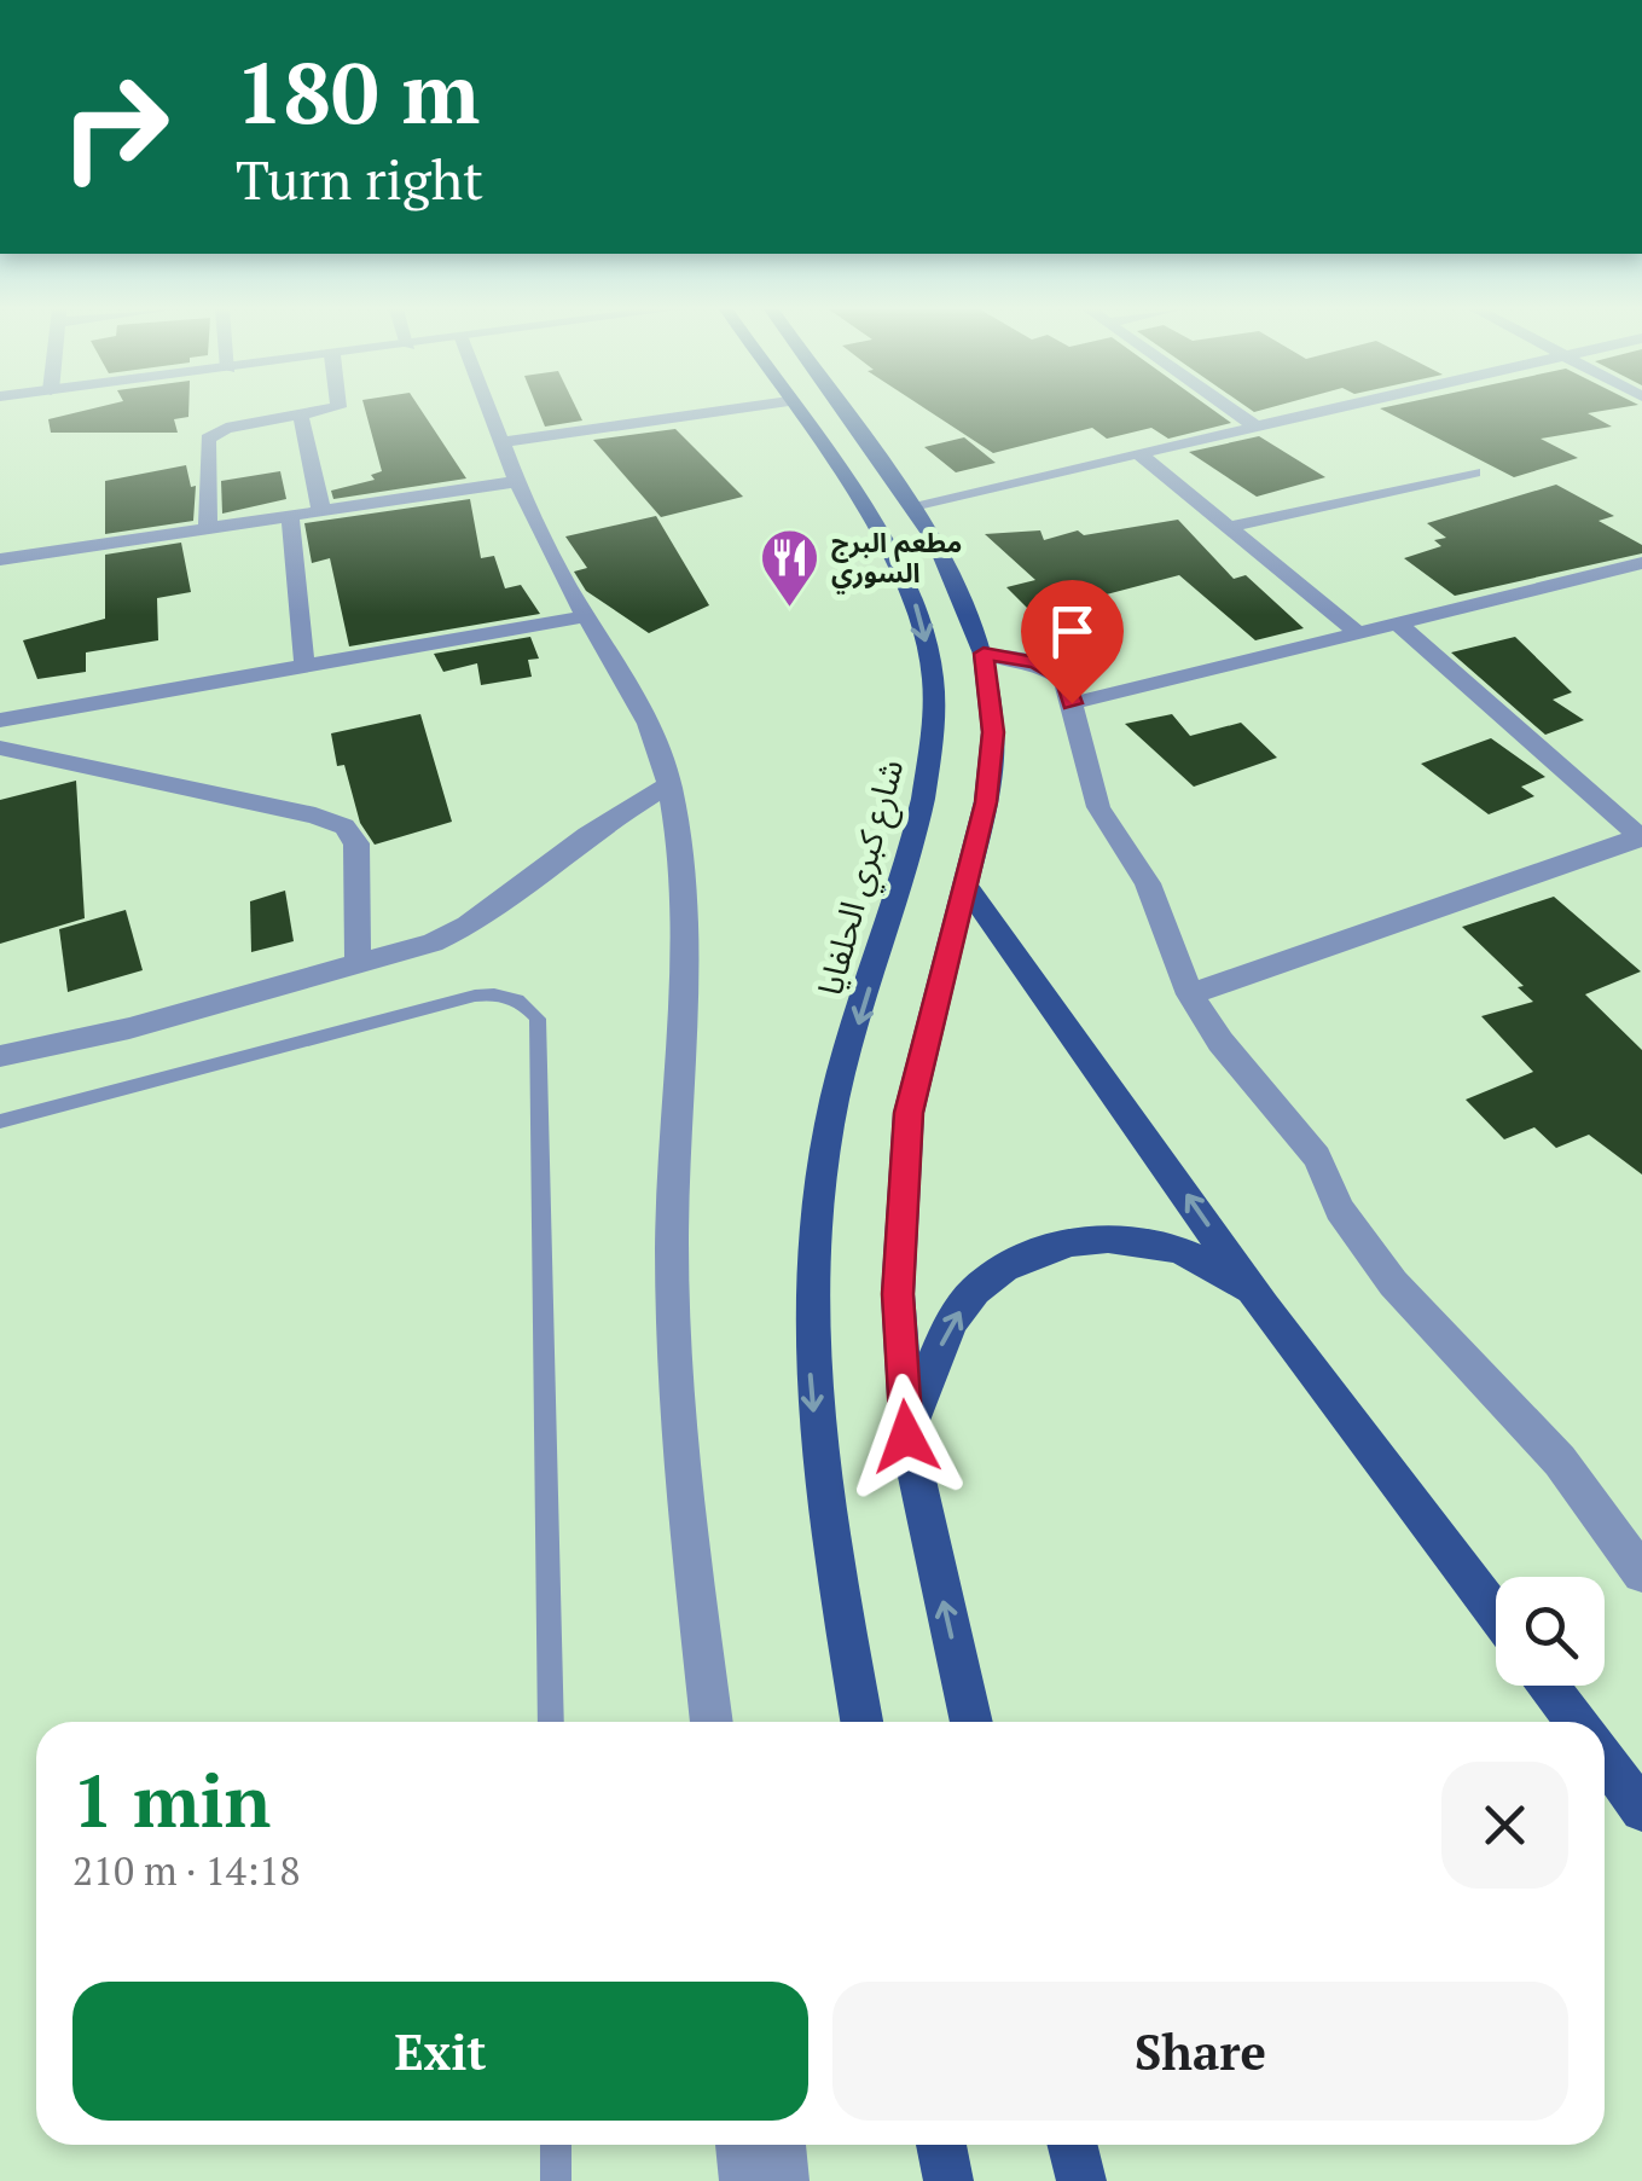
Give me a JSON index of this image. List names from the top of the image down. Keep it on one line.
{"streets":{"main road":["شارع كبري الحلفايا"]},"places":{"restaurant":["مطعم البرج السوري"]},"page":{"turn":["180 m","Turn right"],"heading":["1 min","210 m · 14:18"],"buttons":["Exit","Share"]}}
